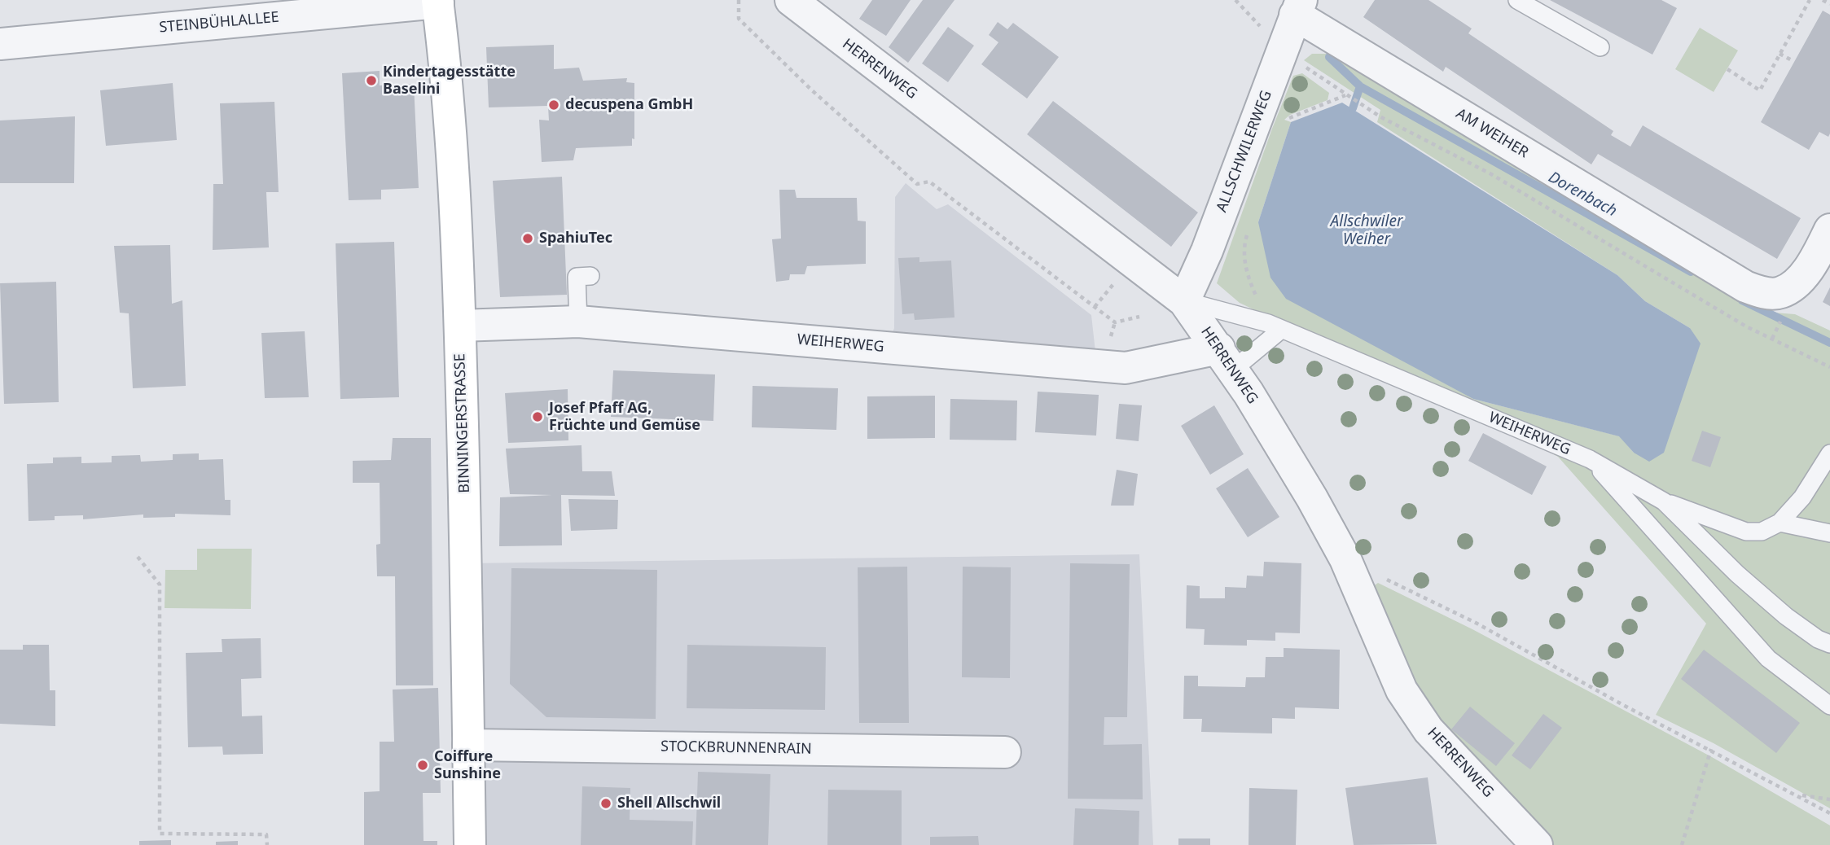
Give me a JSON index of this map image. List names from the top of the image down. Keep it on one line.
{"streets":{"street":["STEINBÜHLALLEE","HERRENWEG","AM WEIHER","ALLSCHWILERWEG","WEIHERWEG","BINNINGERSTRASSE","STOCKBRUNNENRAIN"]},"crossings":[["STEINBÜHLALLEE","BINNINGERSTRASSE"],["HERRENWEG","ALLSCHWILERWEG"],["HERRENWEG","WEIHERWEG"],["AM WEIHER","ALLSCHWILERWEG"],["ALLSCHWILERWEG","WEIHERWEG"],["WEIHERWEG","BINNINGERSTRASSE"],["BINNINGERSTRASSE","STOCKBRUNNENRAIN"]],"water":["Dorenbach","Allschwiler Weiher"],"places":["Kindertagesstätte Baselini","decuspena GmbH","SpahiuTec","Josef Pfaff AG, Früchte und Gemüse","Coiffure Sunshine","Shell Allschwil"]}
